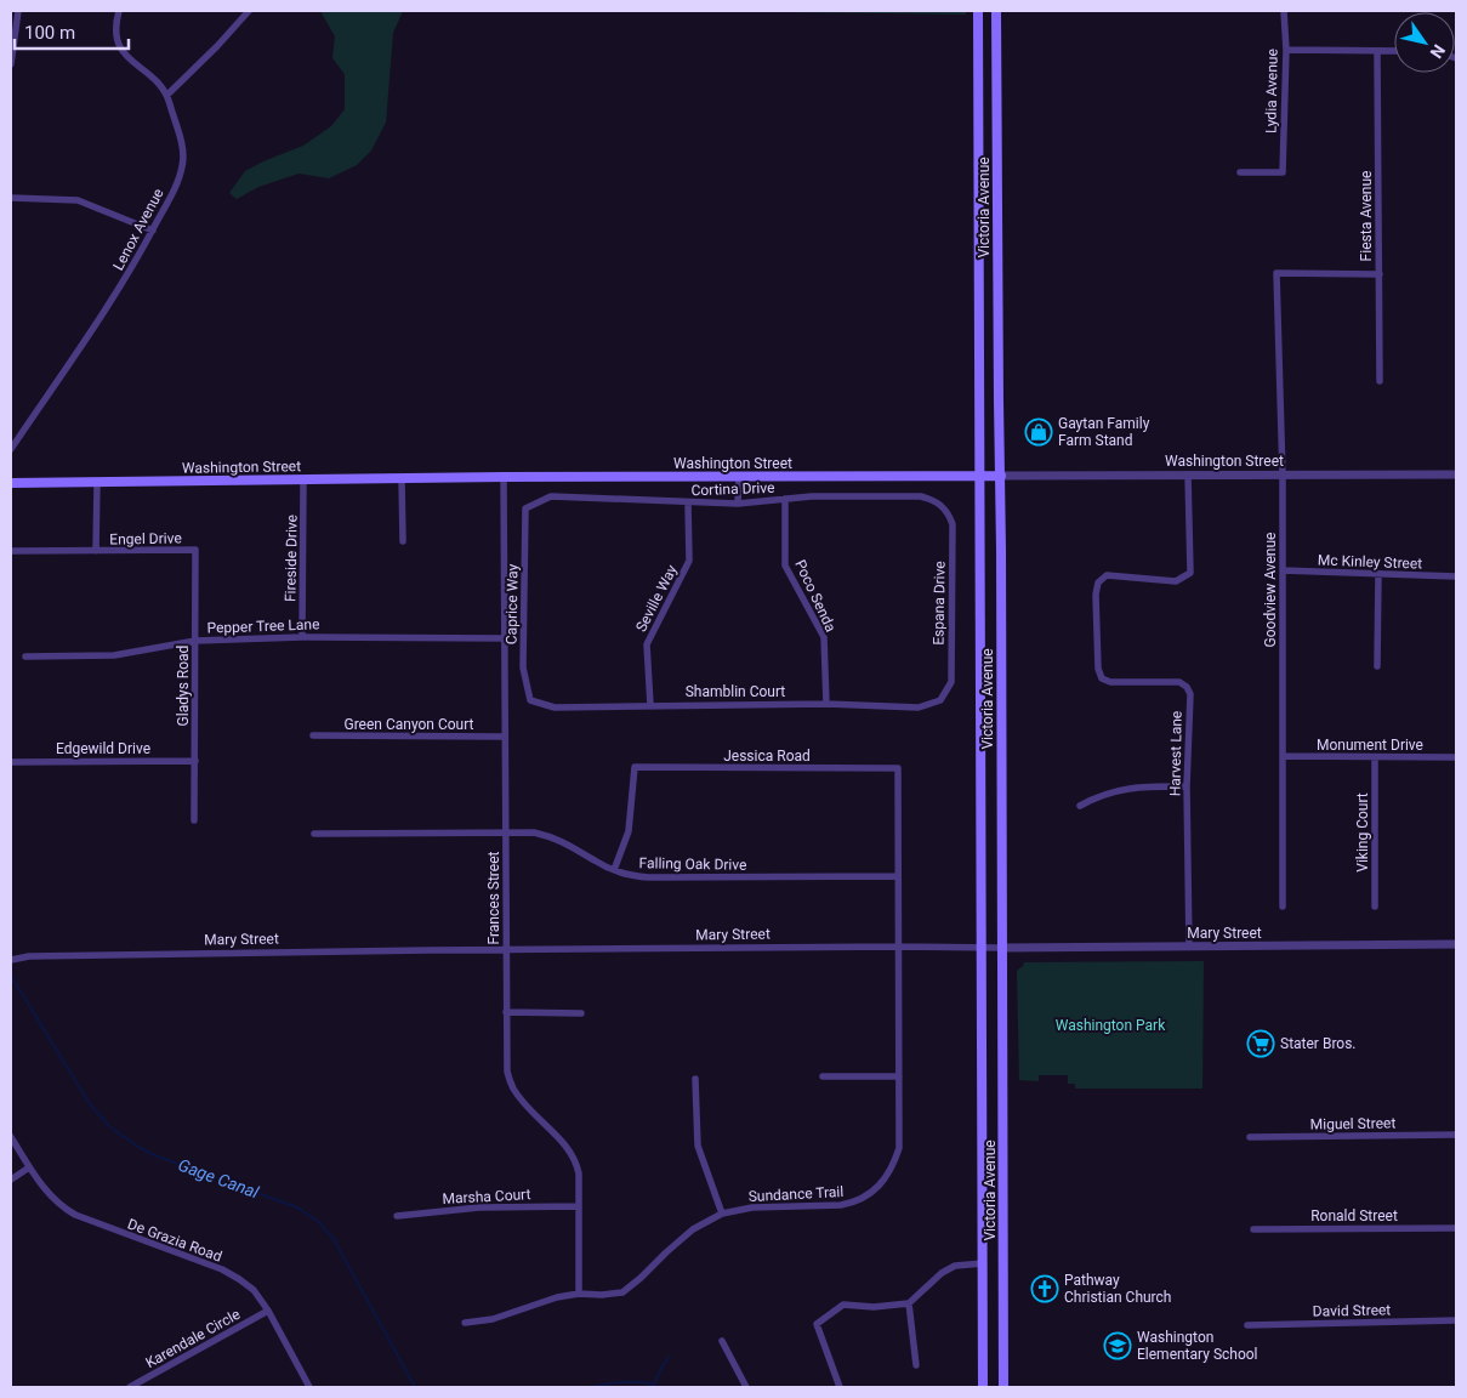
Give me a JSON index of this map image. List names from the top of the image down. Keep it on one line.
{"streets":{"main road":["Victoria Avenue","Washington Street"],"street":["Lydia Avenue","Fiesta Avenue","Lenox Avenue","Cortina Drive","Engel Drive","Fireside Drive","Mc Kinley Street","Goodview Avenue","Poco Senda","Seville Way","Espana Drive","Caprice Way","Pepper Tree Lane","Gladys Road","Shamblin Court","Green Canyon Court","Monument Drive","Edgewild Drive","Harvest Lane","Jessica Road","Viking Court","Falling Oak Drive","Frances Street","Mary Street","Miguel Street","Sundance Trail","Marsha Court","Ronald Street","De Grazia Road","David Street","Karendale Circle"]},"crossings":[["Victoria Avenue","Washington Street"],["Victoria Avenue","Mary Street"],["Fiesta Avenue","Goodview Avenue"],["Washington Street","Engel Drive"],["Washington Street","Fireside Drive"],["Washington Street","Goodview Avenue"],["Washington Street","Harvest Lane"],["Washington Street","Frances Street"],["Cortina Drive","Poco Senda"],["Cortina Drive","Seville Way"],["Cortina Drive","Espana Drive"],["Cortina Drive","Caprice Way"],["Engel Drive","Gladys Road"],["Fireside Drive","Pepper Tree Lane"],["Mc Kinley Street","Goodview Avenue"],["Goodview Avenue","Monument Drive"],["Poco Senda","Shamblin Court"],["Seville Way","Shamblin Court"],["Espana Drive","Shamblin Court"],["Caprice Way","Shamblin Court"],["Pepper Tree Lane","Gladys Road"],["Pepper Tree Lane","Frances Street"],["Gladys Road","Edgewild Drive"],["Green Canyon Court","Frances Street"],["Monument Drive","Viking Court"],["Harvest Lane","Mary Street"],["Jessica Road","Falling Oak Drive"],["Jessica Road","Sundance Trail"],["Falling Oak Drive","Frances Street"],["Falling Oak Drive","Sundance Trail"],["Frances Street","Mary Street"],["Frances Street","Sundance Trail"],["Frances Street","Marsha Court"],["Mary Street","Sundance Trail"],["De Grazia Road","Karendale Circle"]],"water":["Gage Canal"],"parks":["Washington Park"],"places":{"shop":["Gaytan Family Farm Stand"],"supermarket":["Stater Bros."],"church":["Pathway Christian Church"],"school or university":["Washington Elementary School"]},"scale_bar":"100 m","north":"bottom right"}
